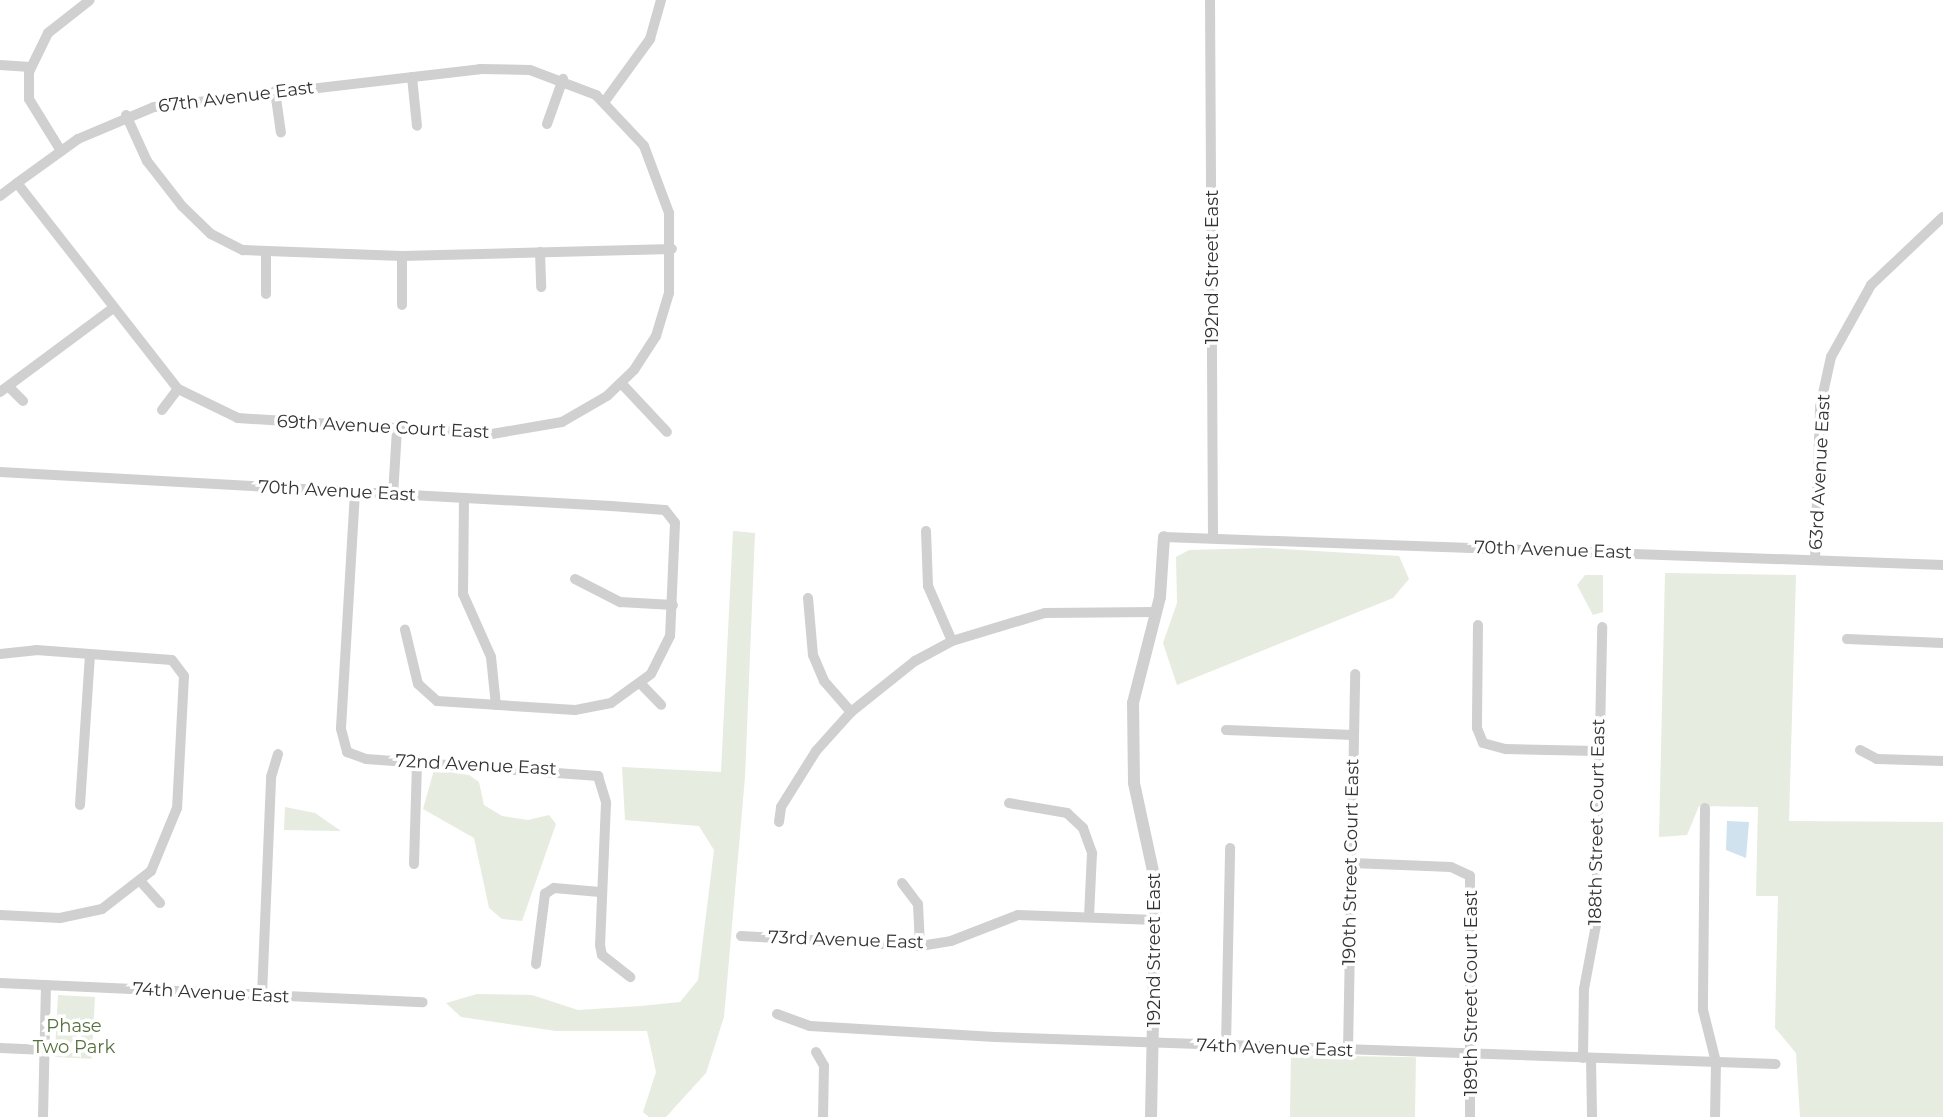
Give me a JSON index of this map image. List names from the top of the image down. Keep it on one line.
{"streets":{"street":["67th Avenue East","192nd Street East","69th Avenue Court East","63rd Avenue East","70th Avenue East","72nd Avenue East","188th Street Court East","190th Street Court East","73rd Avenue East","74th Avenue East","189th Street Court East"]},"crossings":[["67th Avenue East","69th Avenue Court East"],["192nd Street East","70th Avenue East"],["192nd Street East","73rd Avenue East"],["192nd Street East","74th Avenue East"],["63rd Avenue East","70th Avenue East"],["70th Avenue East","72nd Avenue East"],["188th Street Court East","74th Avenue East"],["190th Street Court East","74th Avenue East"],["190th Street Court East","189th Street Court East"],["74th Avenue East","189th Street Court East"]],"parks":["Phase Two Park"]}
